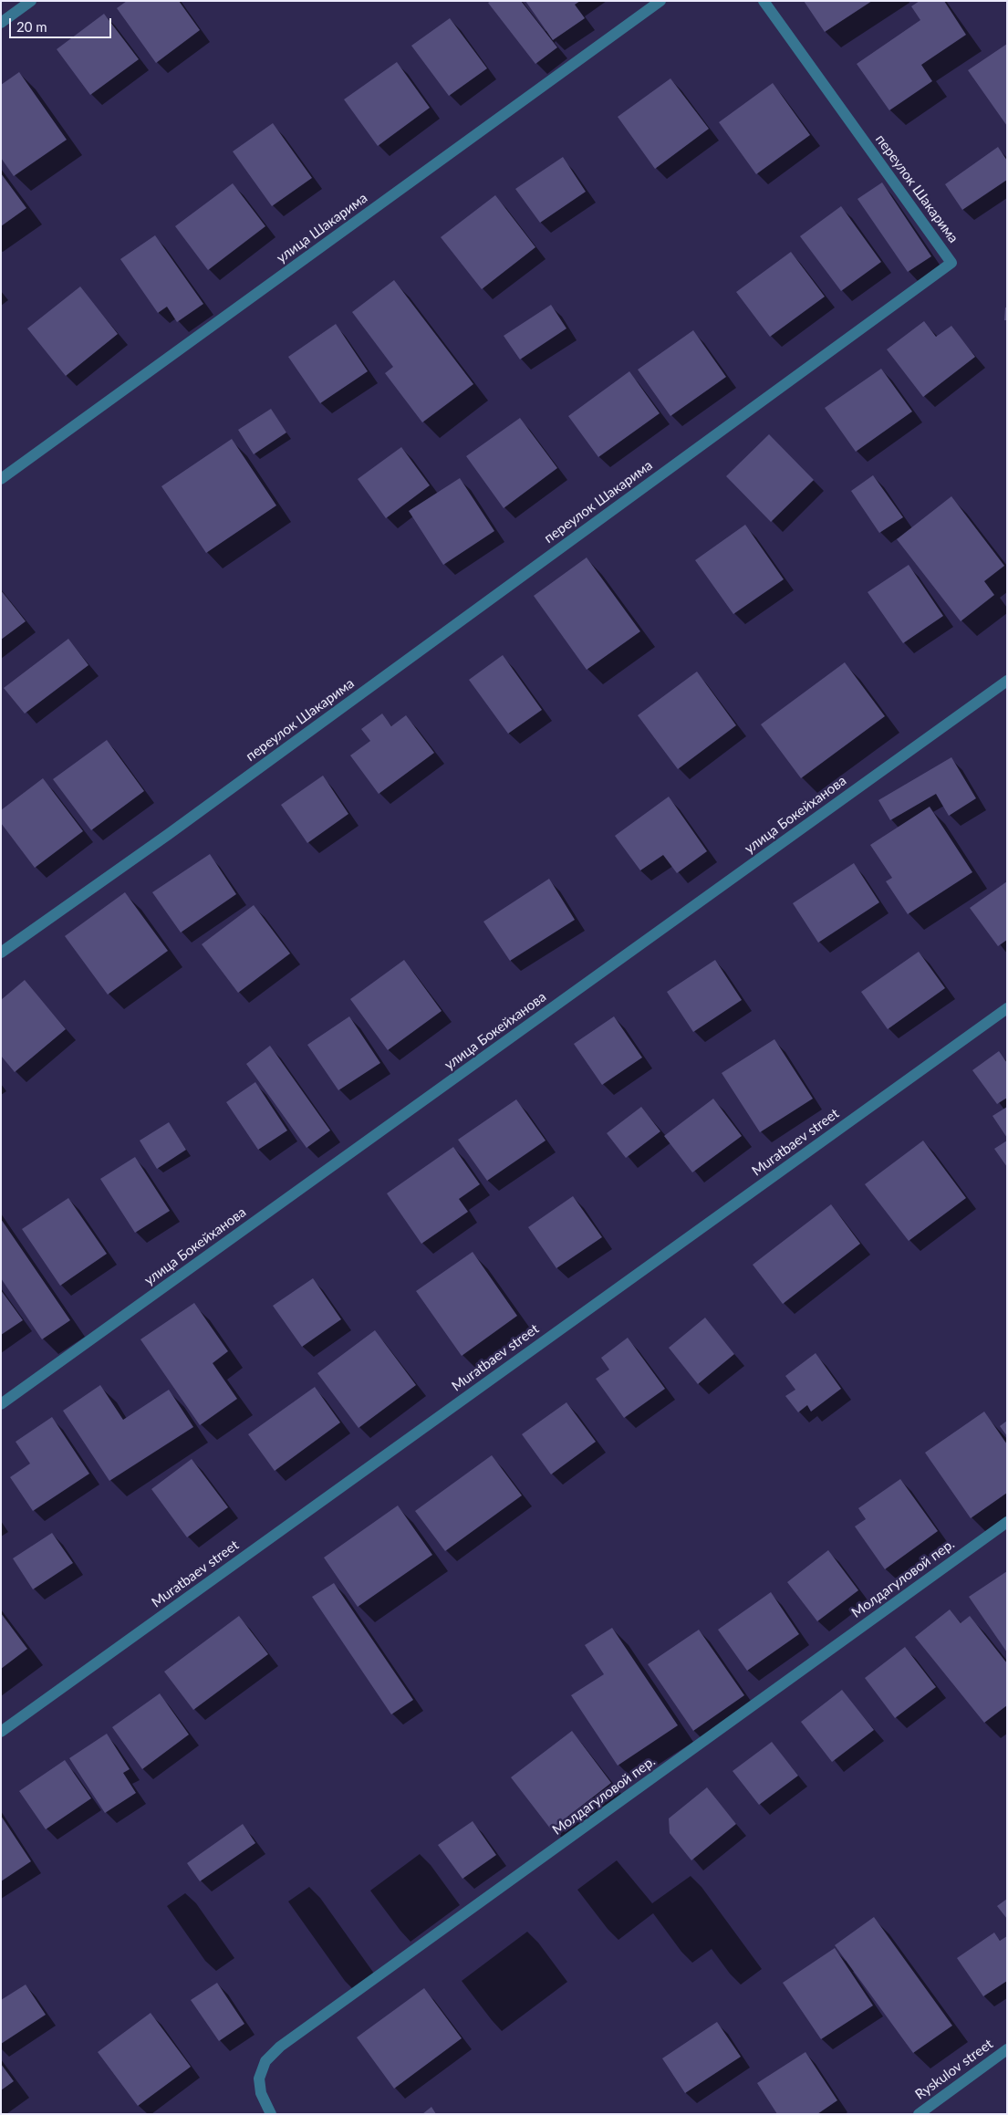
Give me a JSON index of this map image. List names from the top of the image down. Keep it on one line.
{"streets":{"street":["переулок Шакарима","улица Шакарима","улица Бокейханова","Muratbaev street","Молдагуловой пер.","Ryskulov street"]},"scale_bar":"20 m"}
